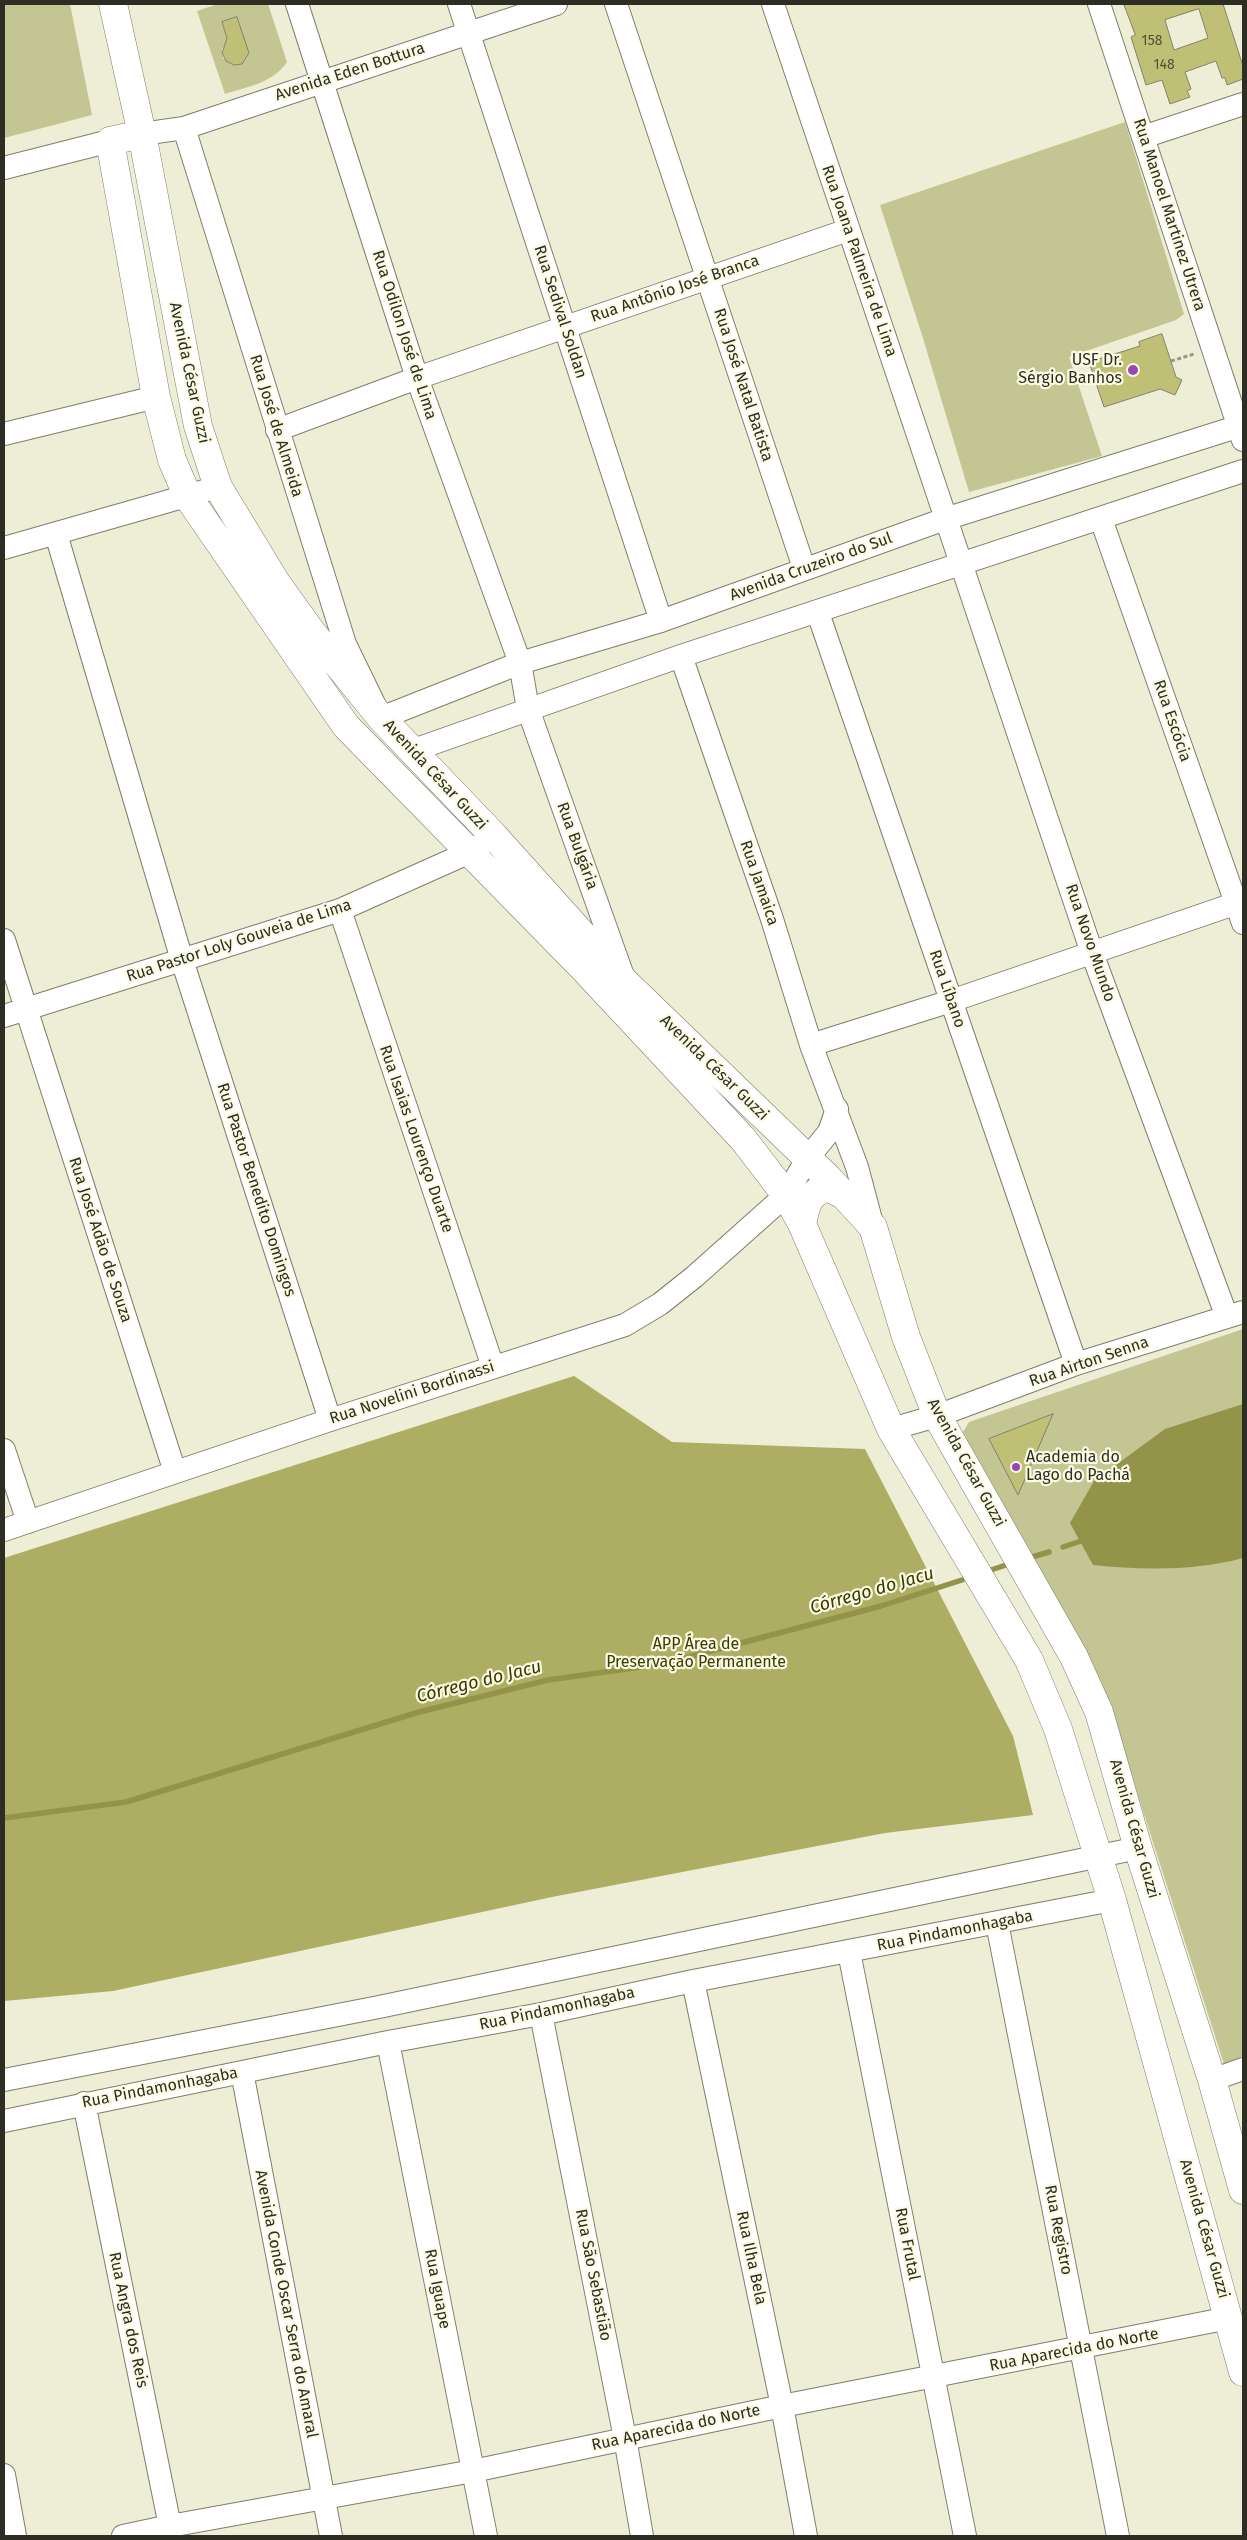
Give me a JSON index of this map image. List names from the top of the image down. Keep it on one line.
{"streets":{"street":["Avenida Eden Bottura","Rua Manoel Martinez Utrera","Rua Joana Palmeira de Lima","Rua Antônio José Branca","Rua Sedival Soldan","Rua Odilon José de Lima","Avenida César Guzzi","Rua José Natal Batista","Rua José de Almeida","Avenida Cruzeiro do Sul","Rua Escócia","Rua Bulgária","Rua Jamaica","Rua Pastor Loly Gouveia de Lima","Rua Novo Mundo","Rua Líbano","Rua Isaias Lourenço Duarte","Rua Pastor Benedito Domingos","Rua José Adão de Souza","Rua Airton Senna","Rua Novelini Bordinassi","Rua Pindamonhagaba","Rua Registro","Rua Frutal","Rua Ilha Bela","Rua São Sebastião","Rua Iguape","Avenida Conde Oscar Serra do Amaral","Rua Angra dos Reis","Rua Aparecida do Norte"]},"crossings":[["Avenida Eden Bottura","Rua Sedival Soldan"],["Avenida Eden Bottura","Rua Odilon José de Lima"],["Avenida Eden Bottura","Avenida César Guzzi"],["Avenida Eden Bottura","Rua José de Almeida"],["Rua Manoel Martinez Utrera","Avenida Cruzeiro do Sul"],["Rua Joana Palmeira de Lima","Rua Antônio José Branca"],["Rua Joana Palmeira de Lima","Avenida Cruzeiro do Sul"],["Rua Joana Palmeira de Lima","Rua Novo Mundo"],["Rua Antônio José Branca","Rua Sedival Soldan"],["Rua Antônio José Branca","Rua Odilon José de Lima"],["Rua Antônio José Branca","Rua José Natal Batista"],["Rua Antônio José Branca","Rua José de Almeida"],["Rua Sedival Soldan","Avenida Cruzeiro do Sul"],["Rua Odilon José de Lima","Avenida Cruzeiro do Sul"],["Rua Odilon José de Lima","Rua Bulgária"],["Avenida César Guzzi","Rua José de Almeida"],["Avenida César Guzzi","Avenida Cruzeiro do Sul"],["Avenida César Guzzi","Rua Bulgária"],["Avenida César Guzzi","Rua Jamaica"],["Avenida César Guzzi","Rua Pastor Loly Gouveia de Lima"],["Avenida César Guzzi","Rua Airton Senna"],["Avenida César Guzzi","Rua Novelini Bordinassi"],["Avenida César Guzzi","Rua Pindamonhagaba"],["Avenida César Guzzi","Rua Aparecida do Norte"],["Rua José Natal Batista","Avenida Cruzeiro do Sul"],["Rua José de Almeida","Avenida Cruzeiro do Sul"],["Rua Pastor Loly Gouveia de Lima","Rua Isaias Lourenço Duarte"],["Rua Pastor Loly Gouveia de Lima","Rua Pastor Benedito Domingos"],["Rua Pastor Loly Gouveia de Lima","Rua José Adão de Souza"],["Rua Novo Mundo","Rua Airton Senna"],["Rua Líbano","Rua Airton Senna"],["Rua Isaias Lourenço Duarte","Rua Novelini Bordinassi"],["Rua Pastor Benedito Domingos","Rua Novelini Bordinassi"],["Rua José Adão de Souza","Rua Novelini Bordinassi"],["Rua Pindamonhagaba","Rua Registro"],["Rua Pindamonhagaba","Rua Frutal"],["Rua Pindamonhagaba","Rua Ilha Bela"],["Rua Pindamonhagaba","Rua São Sebastião"],["Rua Pindamonhagaba","Rua Iguape"],["Rua Pindamonhagaba","Avenida Conde Oscar Serra do Amaral"],["Rua Pindamonhagaba","Rua Angra dos Reis"],["Rua Registro","Rua Aparecida do Norte"],["Rua Frutal","Rua Aparecida do Norte"],["Rua Ilha Bela","Rua Aparecida do Norte"],["Rua São Sebastião","Rua Aparecida do Norte"],["Rua Iguape","Rua Aparecida do Norte"],["Avenida Conde Oscar Serra do Amaral","Rua Aparecida do Norte"],["Rua Angra dos Reis","Rua Aparecida do Norte"]],"water":["Córrego do Jacu"],"parks":["APP Área de Preservação Permanente"],"places":["USF Dr. Sérgio Banhos","Academia do Lago do Pachá"],"house_numbers":["158","148"]}
